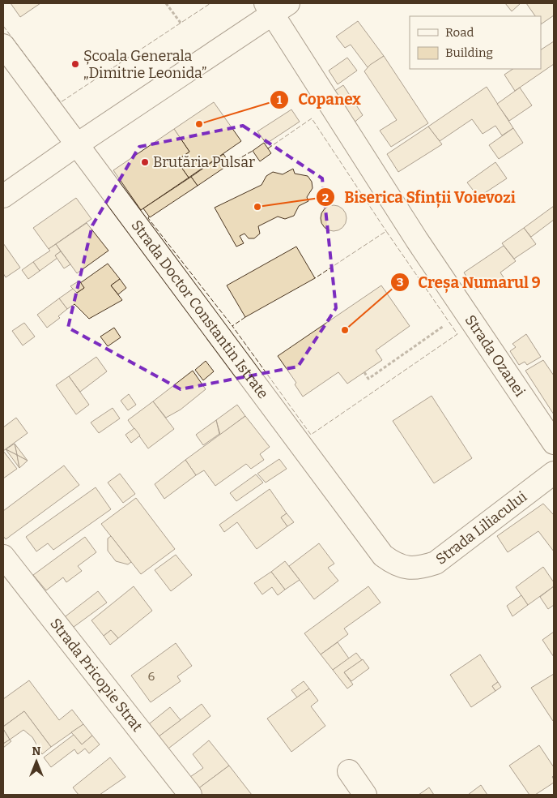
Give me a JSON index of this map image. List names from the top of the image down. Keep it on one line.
{"streets":{"street":["Strada Doctor Constantin Istrate","Strada Ozanei","Strada Liliacului","Strada Pricopie Strat"]},"crossings":[["Strada Doctor Constantin Istrate","Strada Liliacului"]],"places":["Școala Generala „Dimitrie Leonida”","Copanex","Brutăria Pulsar","Biserica Sfinții Voievozi","Creșa Numarul 9"],"house_numbers":["6"],"legend":["Road","Building"],"north":"top"}
